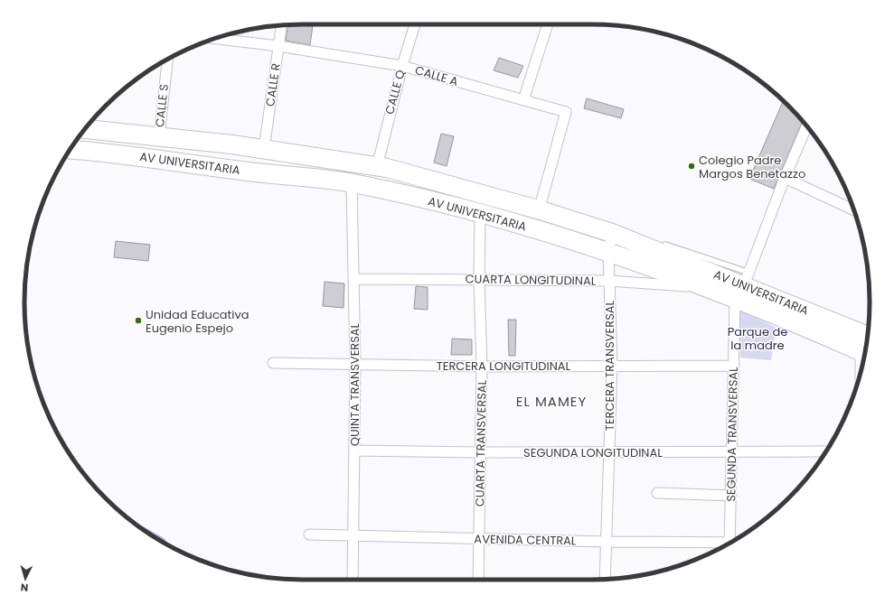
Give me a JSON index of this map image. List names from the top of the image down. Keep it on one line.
{"streets":{"highway":["AV UNIVERSITARIA"],"street":["CALLE A","CALLE R","CALLE Q","CALLE S","CUARTA LONGITUDINAL","TERCERA LONGITUDINAL","TERCERA TRANSVERSAL","QUINTA TRANSVERSAL","SEGUNDA TRANSVERSAL","CUARTA TRANSVERSAL","SEGUNDA LONGITUDINAL","AVENIDA CENTRAL"]},"crossings":[["CALLE A","CALLE R"],["CALLE A","CALLE Q"],["CALLE A","AV UNIVERSITARIA"],["CALLE R","AV UNIVERSITARIA"],["CALLE Q","AV UNIVERSITARIA"],["CALLE S","AV UNIVERSITARIA"],["AV UNIVERSITARIA","CUARTA LONGITUDINAL"],["AV UNIVERSITARIA","TERCERA TRANSVERSAL"],["AV UNIVERSITARIA","QUINTA TRANSVERSAL"],["AV UNIVERSITARIA","SEGUNDA TRANSVERSAL"],["AV UNIVERSITARIA","CUARTA TRANSVERSAL"],["CUARTA LONGITUDINAL","TERCERA TRANSVERSAL"],["CUARTA LONGITUDINAL","QUINTA TRANSVERSAL"],["CUARTA LONGITUDINAL","CUARTA TRANSVERSAL"],["TERCERA LONGITUDINAL","TERCERA TRANSVERSAL"],["TERCERA LONGITUDINAL","QUINTA TRANSVERSAL"],["TERCERA LONGITUDINAL","SEGUNDA TRANSVERSAL"],["TERCERA LONGITUDINAL","CUARTA TRANSVERSAL"],["TERCERA TRANSVERSAL","SEGUNDA LONGITUDINAL"],["TERCERA TRANSVERSAL","AVENIDA CENTRAL"],["QUINTA TRANSVERSAL","SEGUNDA LONGITUDINAL"],["QUINTA TRANSVERSAL","AVENIDA CENTRAL"],["SEGUNDA TRANSVERSAL","SEGUNDA LONGITUDINAL"],["CUARTA TRANSVERSAL","SEGUNDA LONGITUDINAL"],["CUARTA TRANSVERSAL","AVENIDA CENTRAL"]],"districts":["EL MAMEY"],"parks":["Parque de la madre"],"places":["Colegio Padre Margos Benetazzo","Unidad Educativa Eugenio Espejo"],"north":"bottom"}
